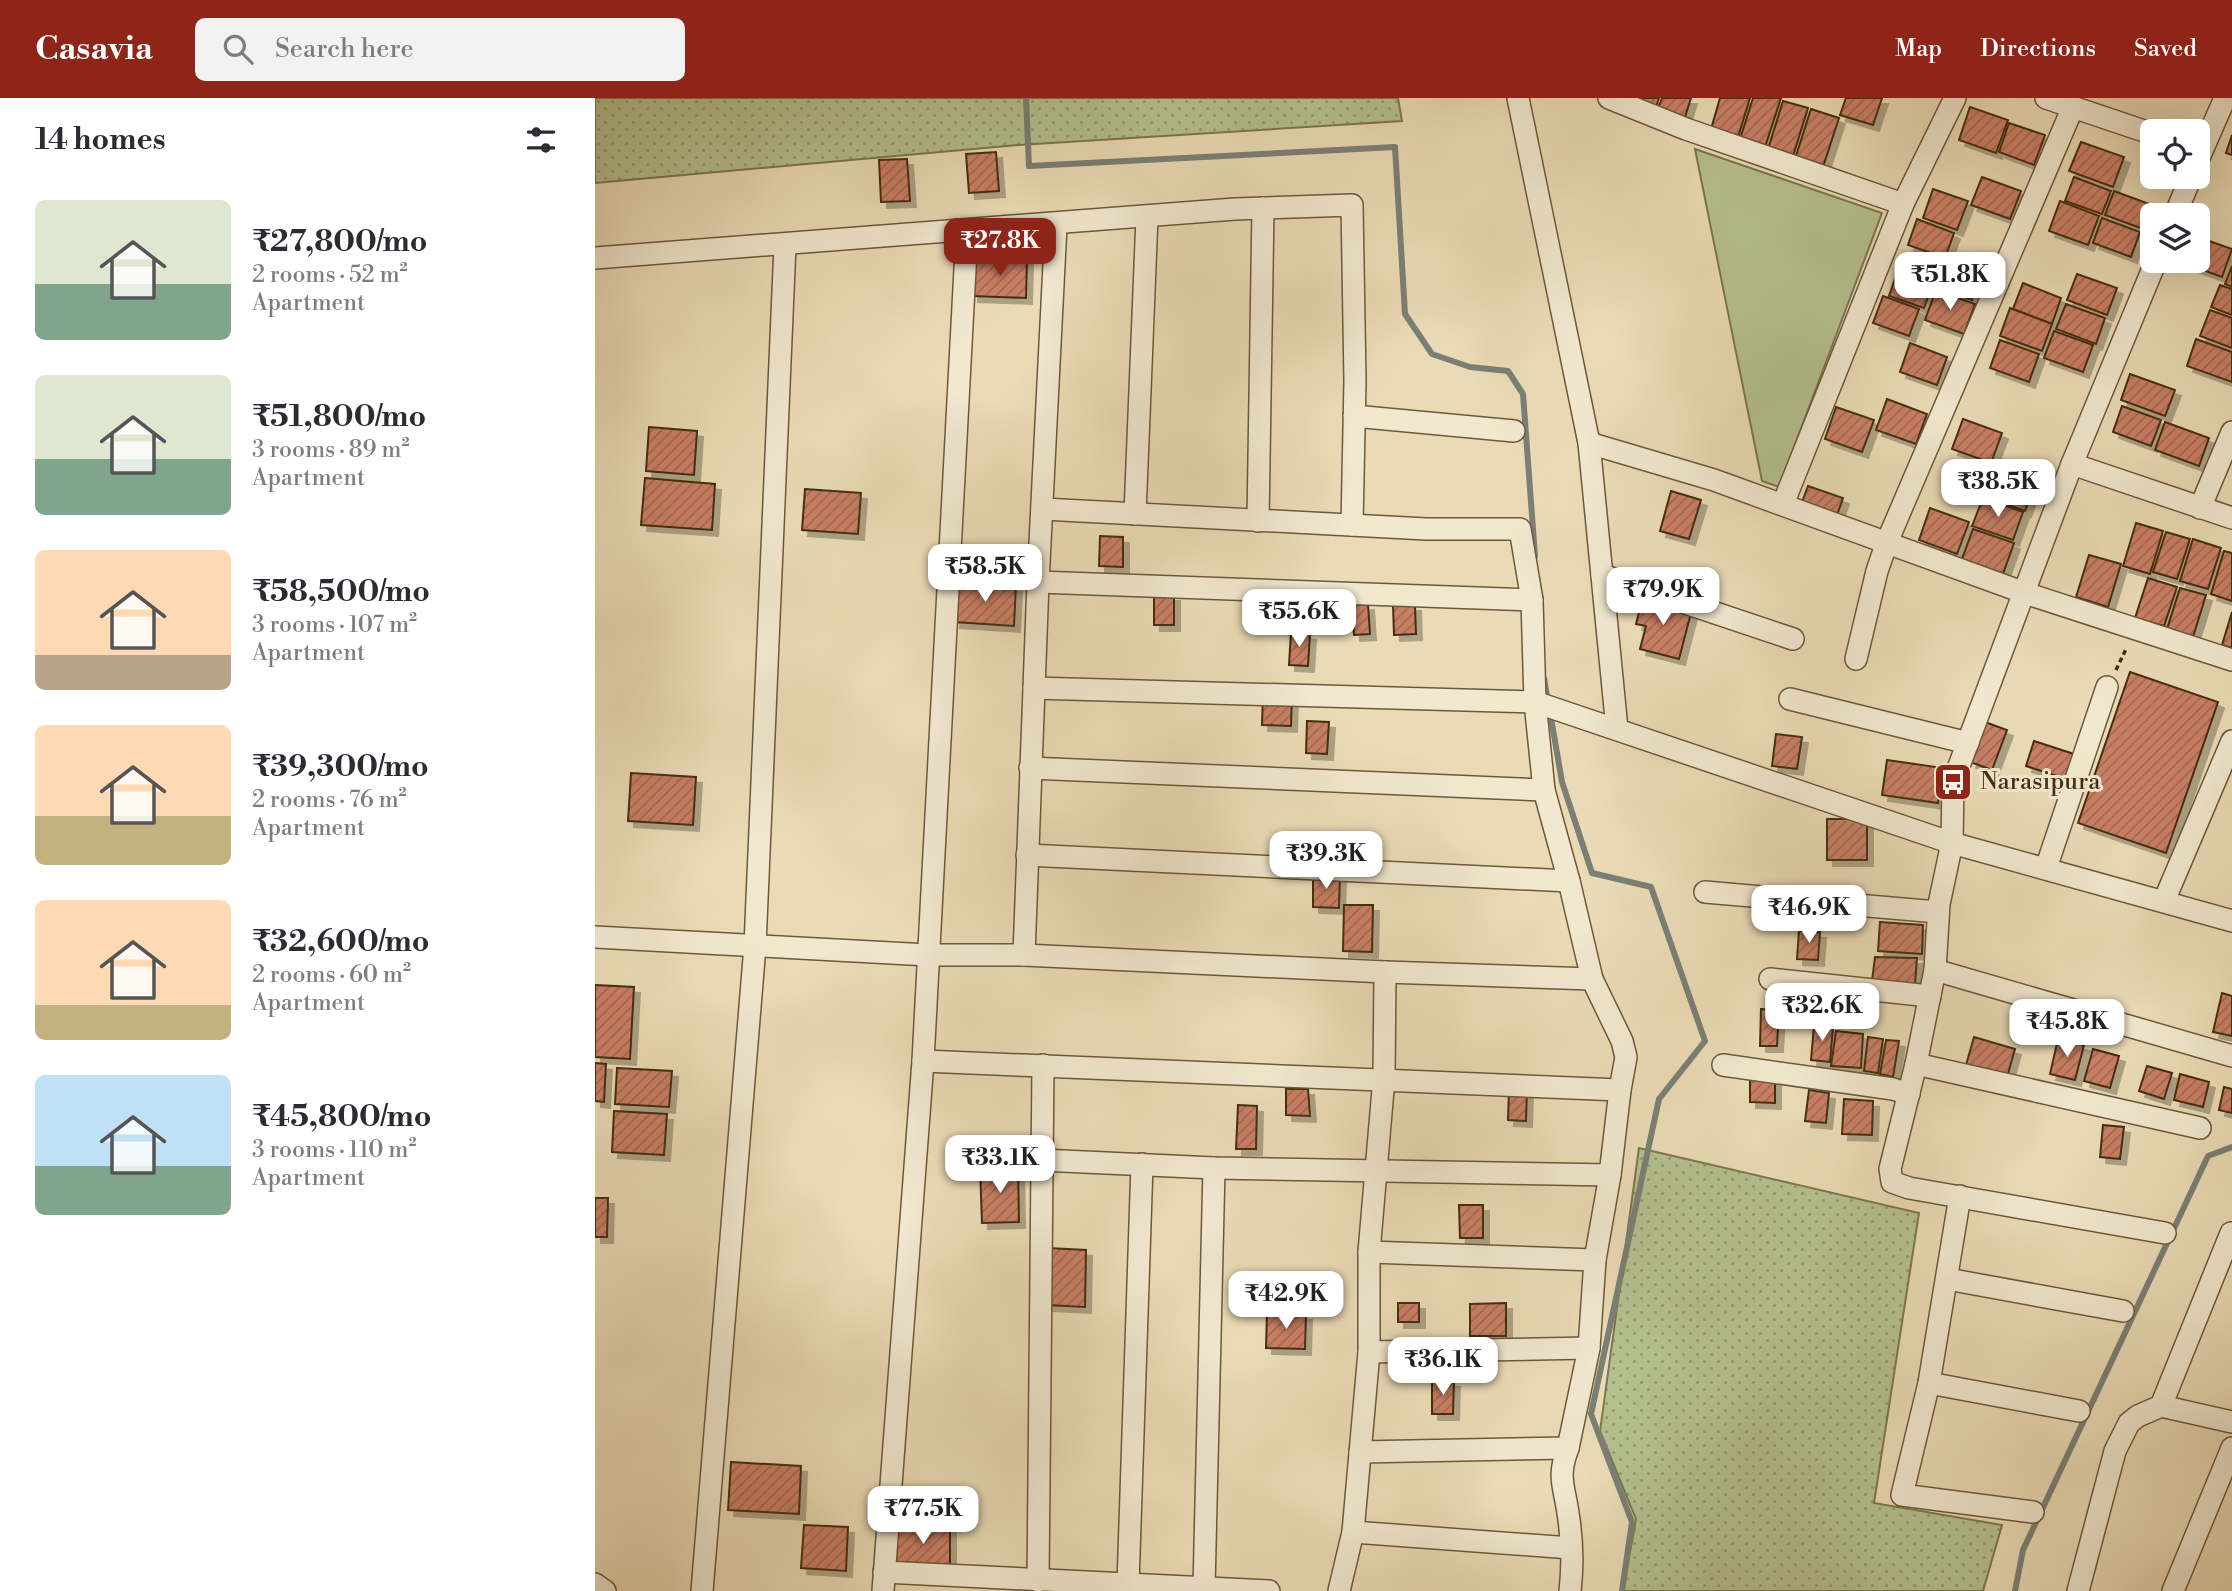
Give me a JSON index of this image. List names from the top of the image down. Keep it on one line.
{"places":{"bus stop":["Narasipura"]},"page":{"header":"Casavia","search":"Search here","nav":["Map","Directions","Saved"],"heading":"14 homes","list":[{"name":"₹27,800/mo","note":"2 rooms · 52 m² · Apartment"},{"name":"₹51,800/mo","note":"3 rooms · 89 m² · Apartment"},{"name":"₹58,500/mo","note":"3 rooms · 107 m² · Apartment"},{"name":"₹39,300/mo","note":"2 rooms · 76 m² · Apartment"},{"name":"₹32,600/mo","note":"2 rooms · 60 m² · Apartment"},{"name":"₹45,800/mo","note":"3 rooms · 110 m² · Apartment"}],"price":["₹27.8K","₹51.8K","₹38.5K","₹58.5K","₹79.9K","₹55.6K","₹39.3K","₹46.9K","₹32.6K","₹45.8K","₹33.1K","₹42.9K","₹36.1K","₹77.5K"]}}
